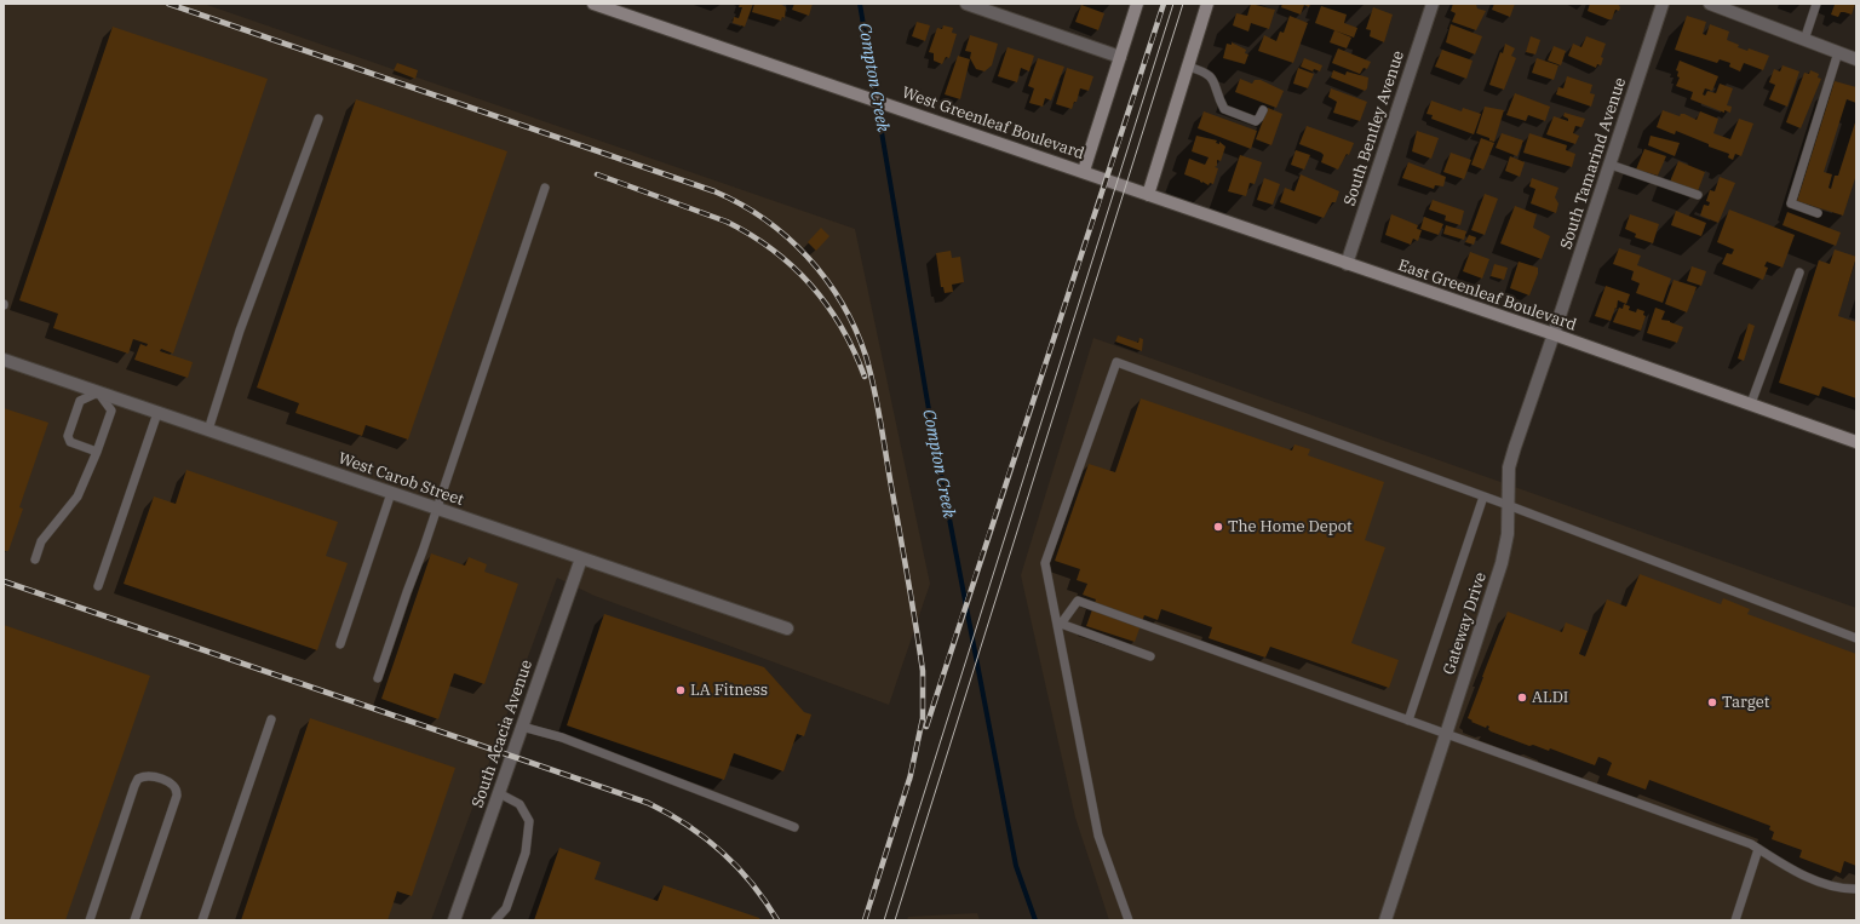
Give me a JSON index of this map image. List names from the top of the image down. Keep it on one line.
{"streets":{"street":["West Greenleaf Boulevard","South Bentley Avenue","South Tamarind Avenue","East Greenleaf Boulevard","West Carob Street","Gateway Drive","South Acacia Avenue"]},"crossings":[["West Greenleaf Boulevard","East Greenleaf Boulevard"],["South Bentley Avenue","East Greenleaf Boulevard"],["South Tamarind Avenue","East Greenleaf Boulevard"],["South Tamarind Avenue","Gateway Drive"],["East Greenleaf Boulevard","Gateway Drive"],["West Carob Street","South Acacia Avenue"]],"water":["Compton Creek"],"places":["The Home Depot","LA Fitness","ALDI","Target"]}
